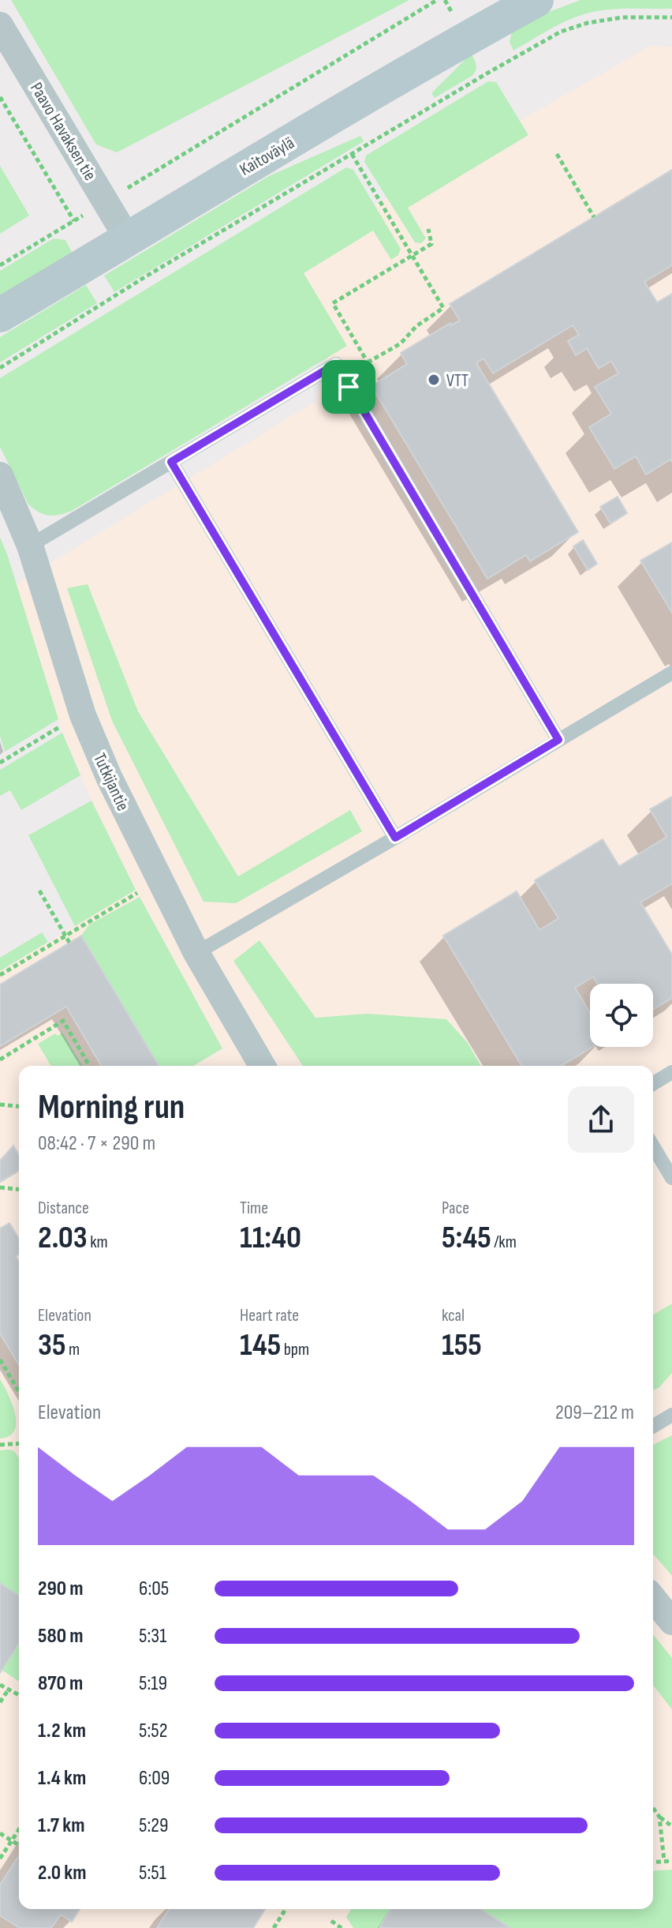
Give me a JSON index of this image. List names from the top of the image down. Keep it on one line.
{"streets":{"street":["Paavo Havaksen tie","Kaitoväylä","Tutkijantie"]},"crossings":[["Paavo Havaksen tie","Kaitoväylä"]],"places":["VTT"],"page":{"heading":["Morning run","08:42 · 7 × 290 m"],"stats":[["Distance","2.03 km"],["Time","11:40"],["Pace","5:45 /km"],["Elevation","35 m"],["Heart rate","145 bpm"],["kcal","155"]],"chart":["Elevation","209–212 m"],"list":[{"name":"290 m","note":"6:05"},{"name":"580 m","note":"5:31"},{"name":"870 m","note":"5:19"},{"name":"1.2 km","note":"5:52"},{"name":"1.4 km","note":"6:09"},{"name":"1.7 km","note":"5:29"},{"name":"2.0 km","note":"5:51"}]}}
